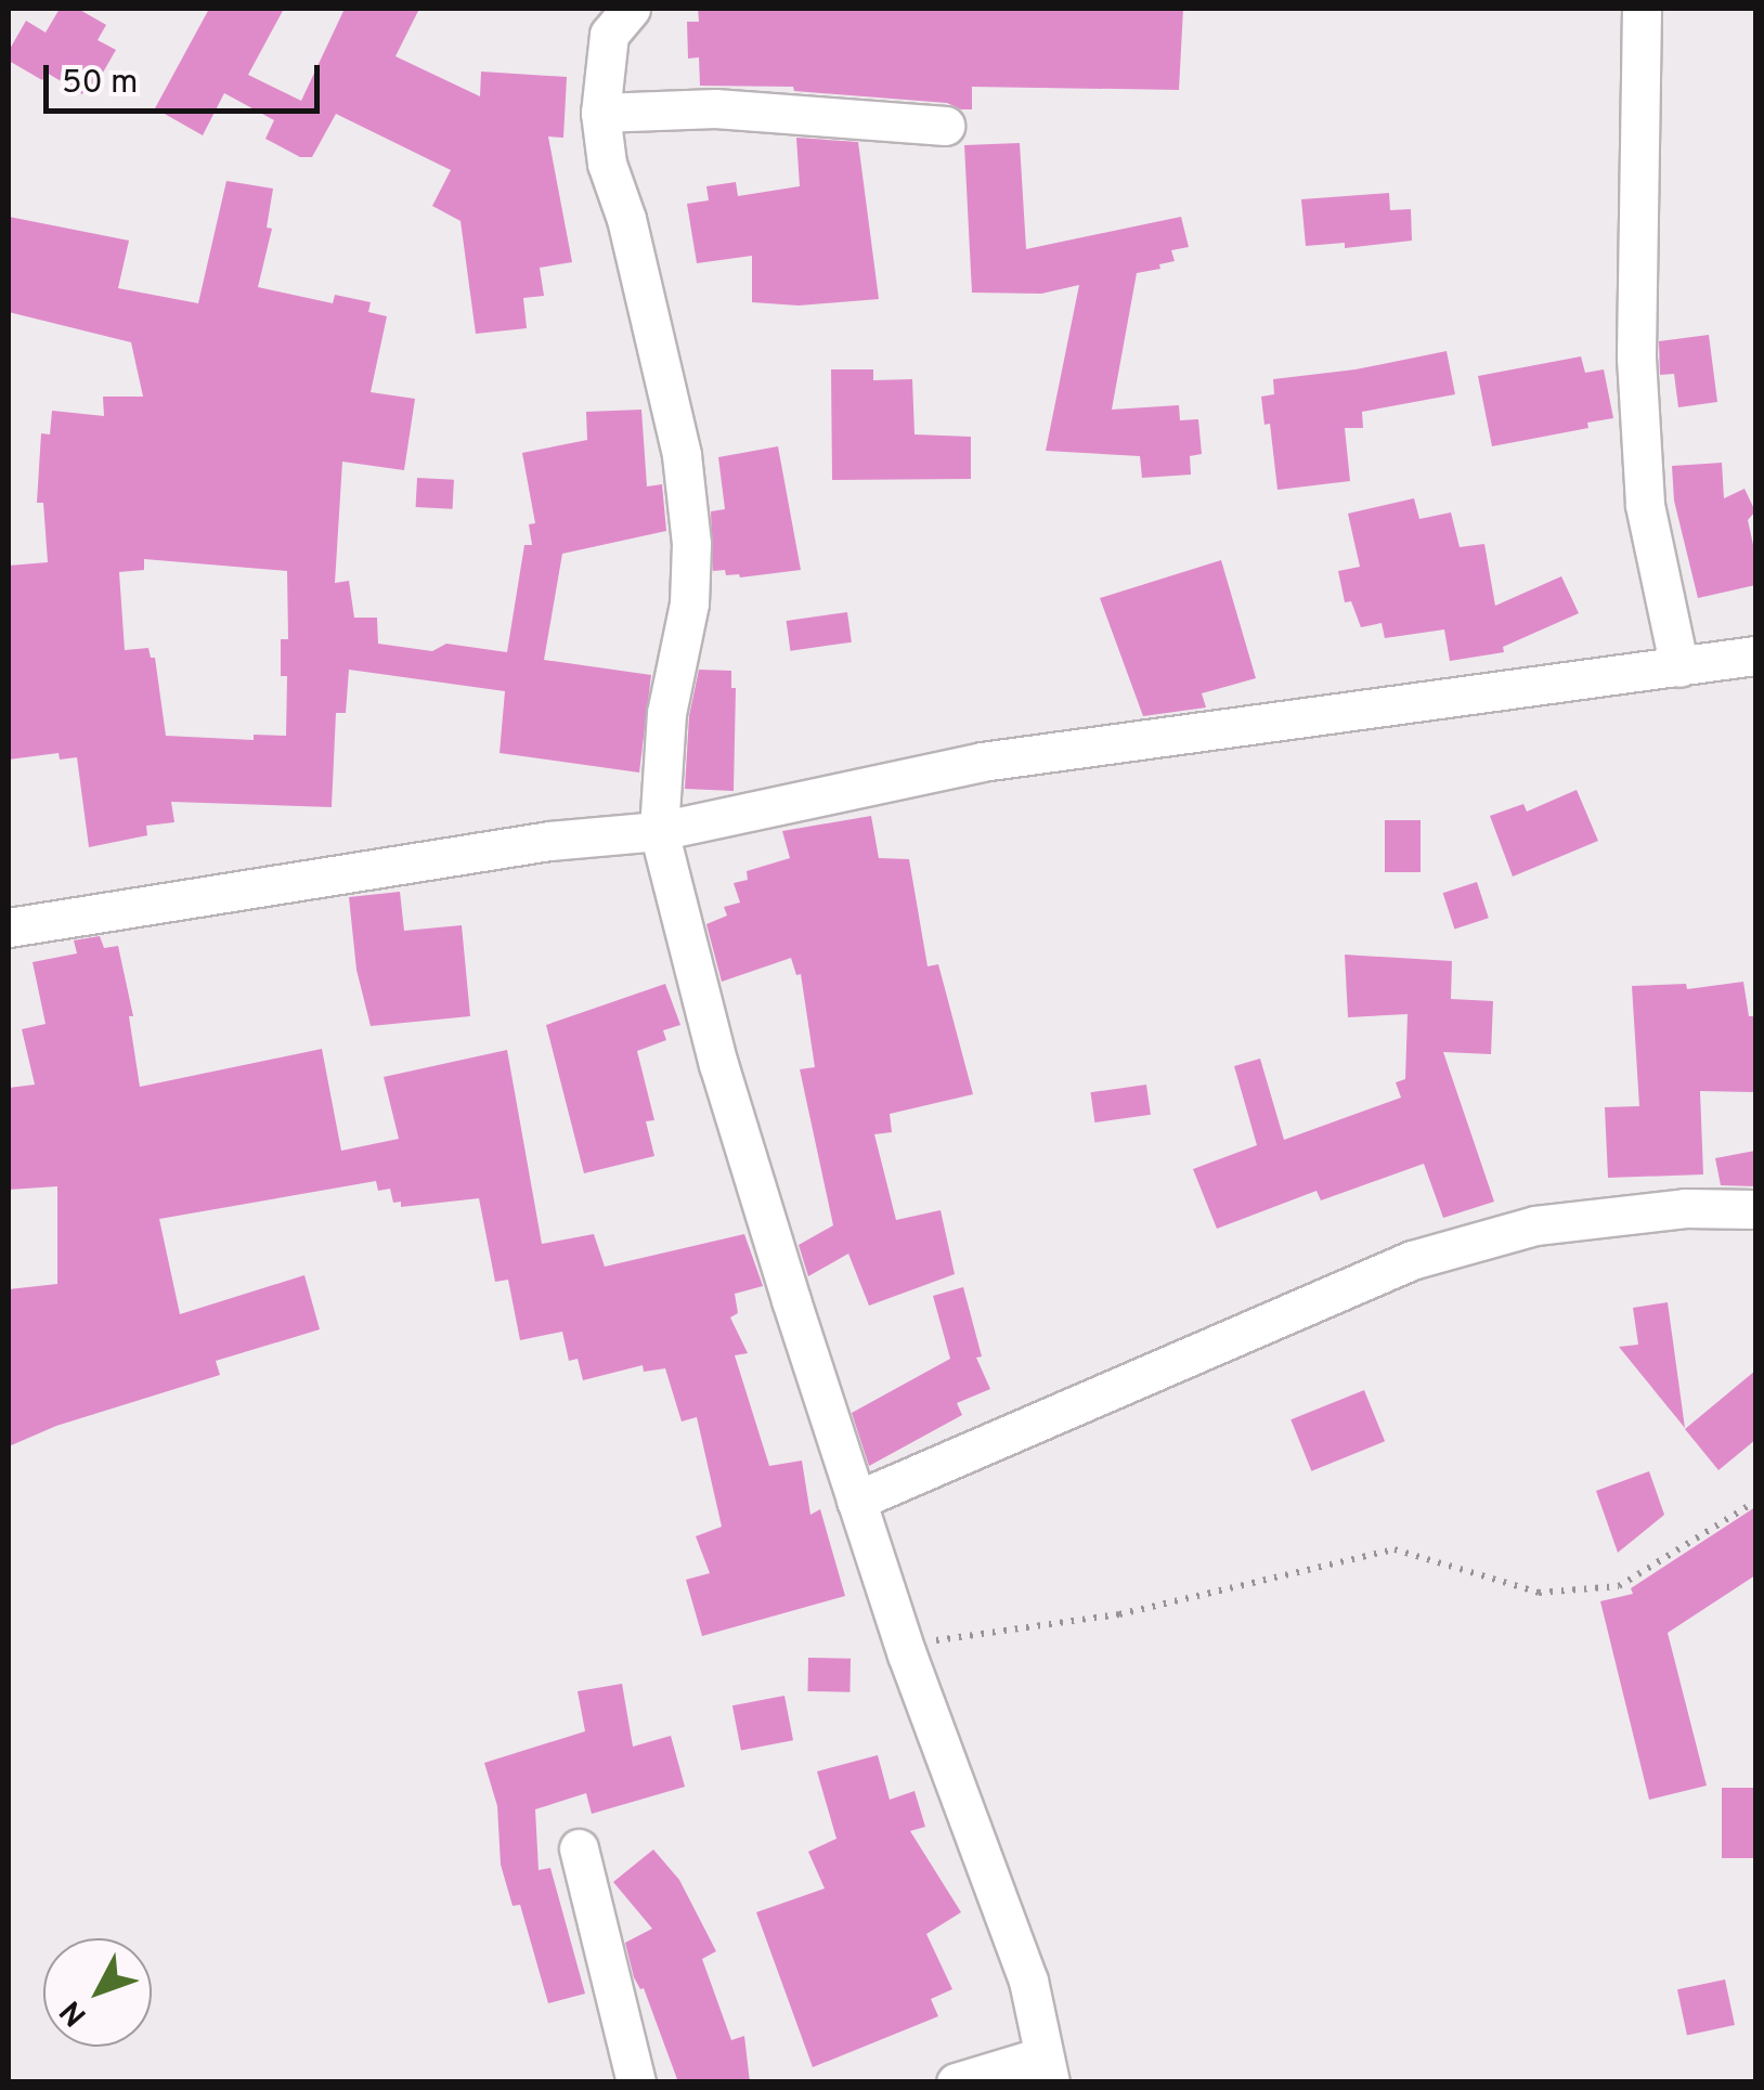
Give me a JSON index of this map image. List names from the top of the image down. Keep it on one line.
{"scale_bar":"50 m","north":"bottom left"}
